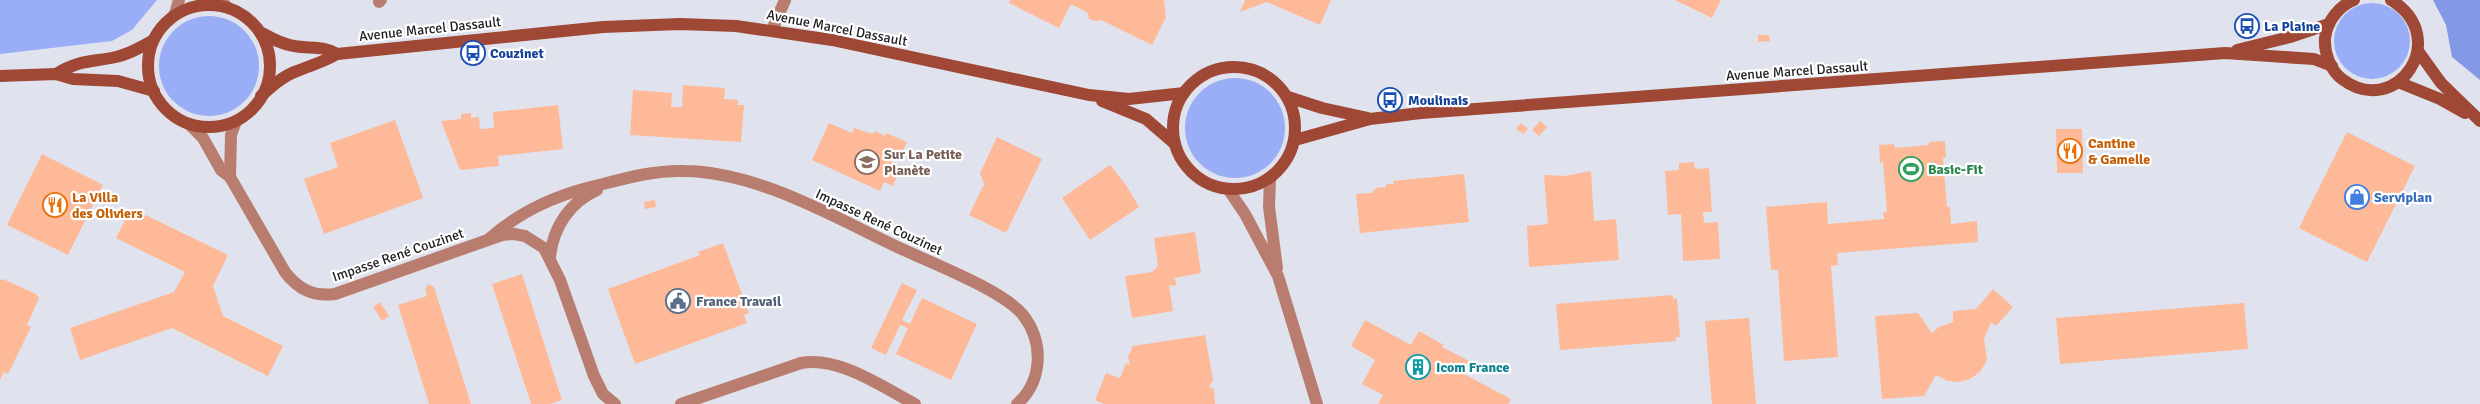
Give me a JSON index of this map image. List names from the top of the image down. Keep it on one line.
{"streets":{"street":["Avenue Marcel Dassault","Impasse René Couzinet"]},"crossings":[["Avenue Marcel Dassault","Impasse René Couzinet"]],"places":{"bus stop":["La Plaine","Couzinet","Moulinais"],"restaurant":["Cantine & Gamelle","La Villa des Oliviers"],"school or university":["Sur La Petite Planète"],"sports":["Basic-Fit"],"shop":["Serviplan"],"public building":["France Travail"],"building":["Icom France"]}}
